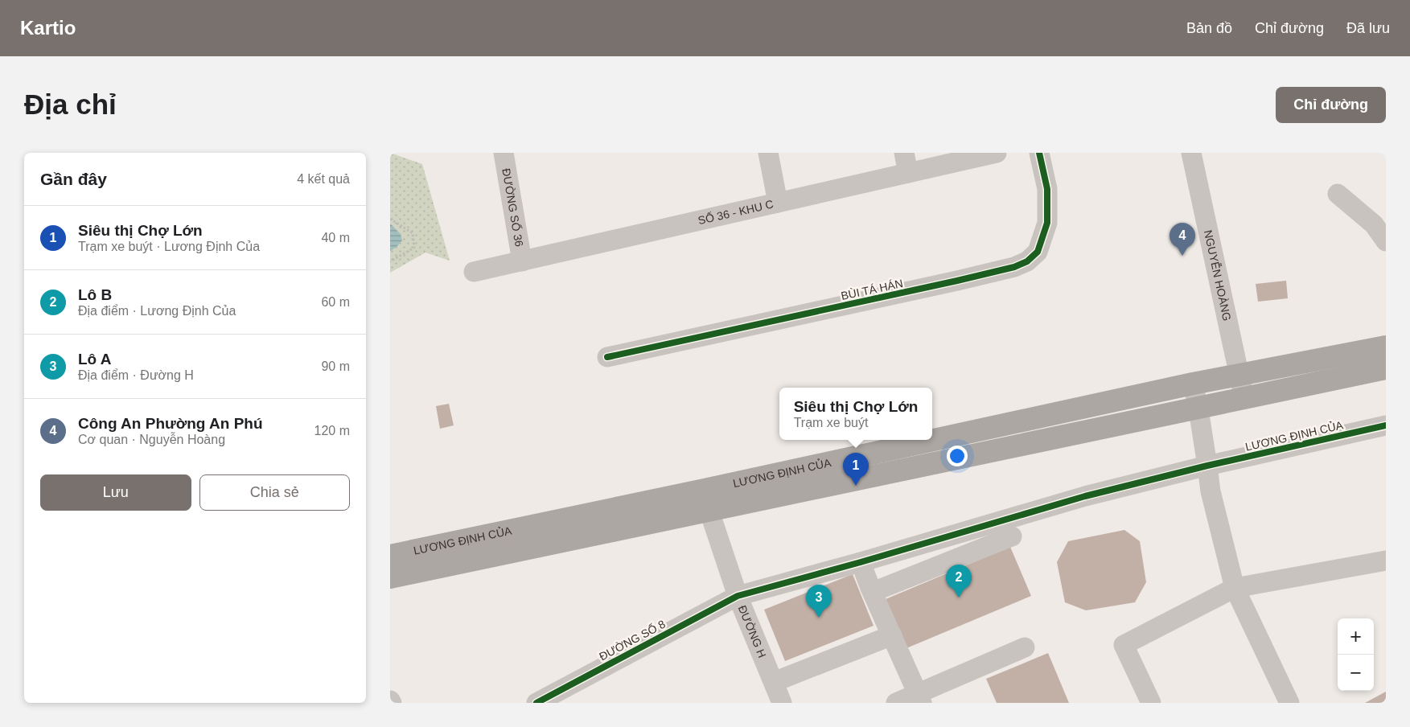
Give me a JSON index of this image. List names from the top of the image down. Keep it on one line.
{"streets":{"main road":["LƯƠNG ĐỊNH CỦA"],"street":["ĐƯỜNG SỐ 36","SỐ 36 - KHU C","NGUYỄN HOÀNG","BÙI TÁ HÁN","ĐƯỜNG H","ĐƯỜNG SỐ 8"]},"crossings":[["ĐƯỜNG SỐ 36","SỐ 36 - KHU C"],["NGUYỄN HOÀNG","LƯƠNG ĐỊNH CỦA"],["LƯƠNG ĐỊNH CỦA","ĐƯỜNG H"],["LƯƠNG ĐỊNH CỦA","ĐƯỜNG SỐ 8"],["ĐƯỜNG H","ĐƯỜNG SỐ 8"]],"page":{"header":"Kartio","nav":["Bản đồ","Chỉ đường","Đã lưu"],"buttons":["Chỉ đường",["Lưu","Chia sẻ"]],"title":"Địa chỉ","heading":["Gần đây","4 kết quả"],"list":[{"mark":"1","name":"Siêu thị Chợ Lớn","note":"Trạm xe buýt · Lương Định Của","value":"40 m"},{"mark":"2","name":"Lô B","note":"Địa điểm · Lương Định Của","value":"60 m"},{"mark":"3","name":"Lô A","note":"Địa điểm · Đường H","value":"90 m"},{"mark":"4","name":"Công An Phường An Phú","note":"Cơ quan · Nguyễn Hoàng","value":"120 m"}],"pins":["4","1","2","3"],"popup":["Siêu thị Chợ Lớn","Trạm xe buýt"],"map_buttons":["+","−"]}}
